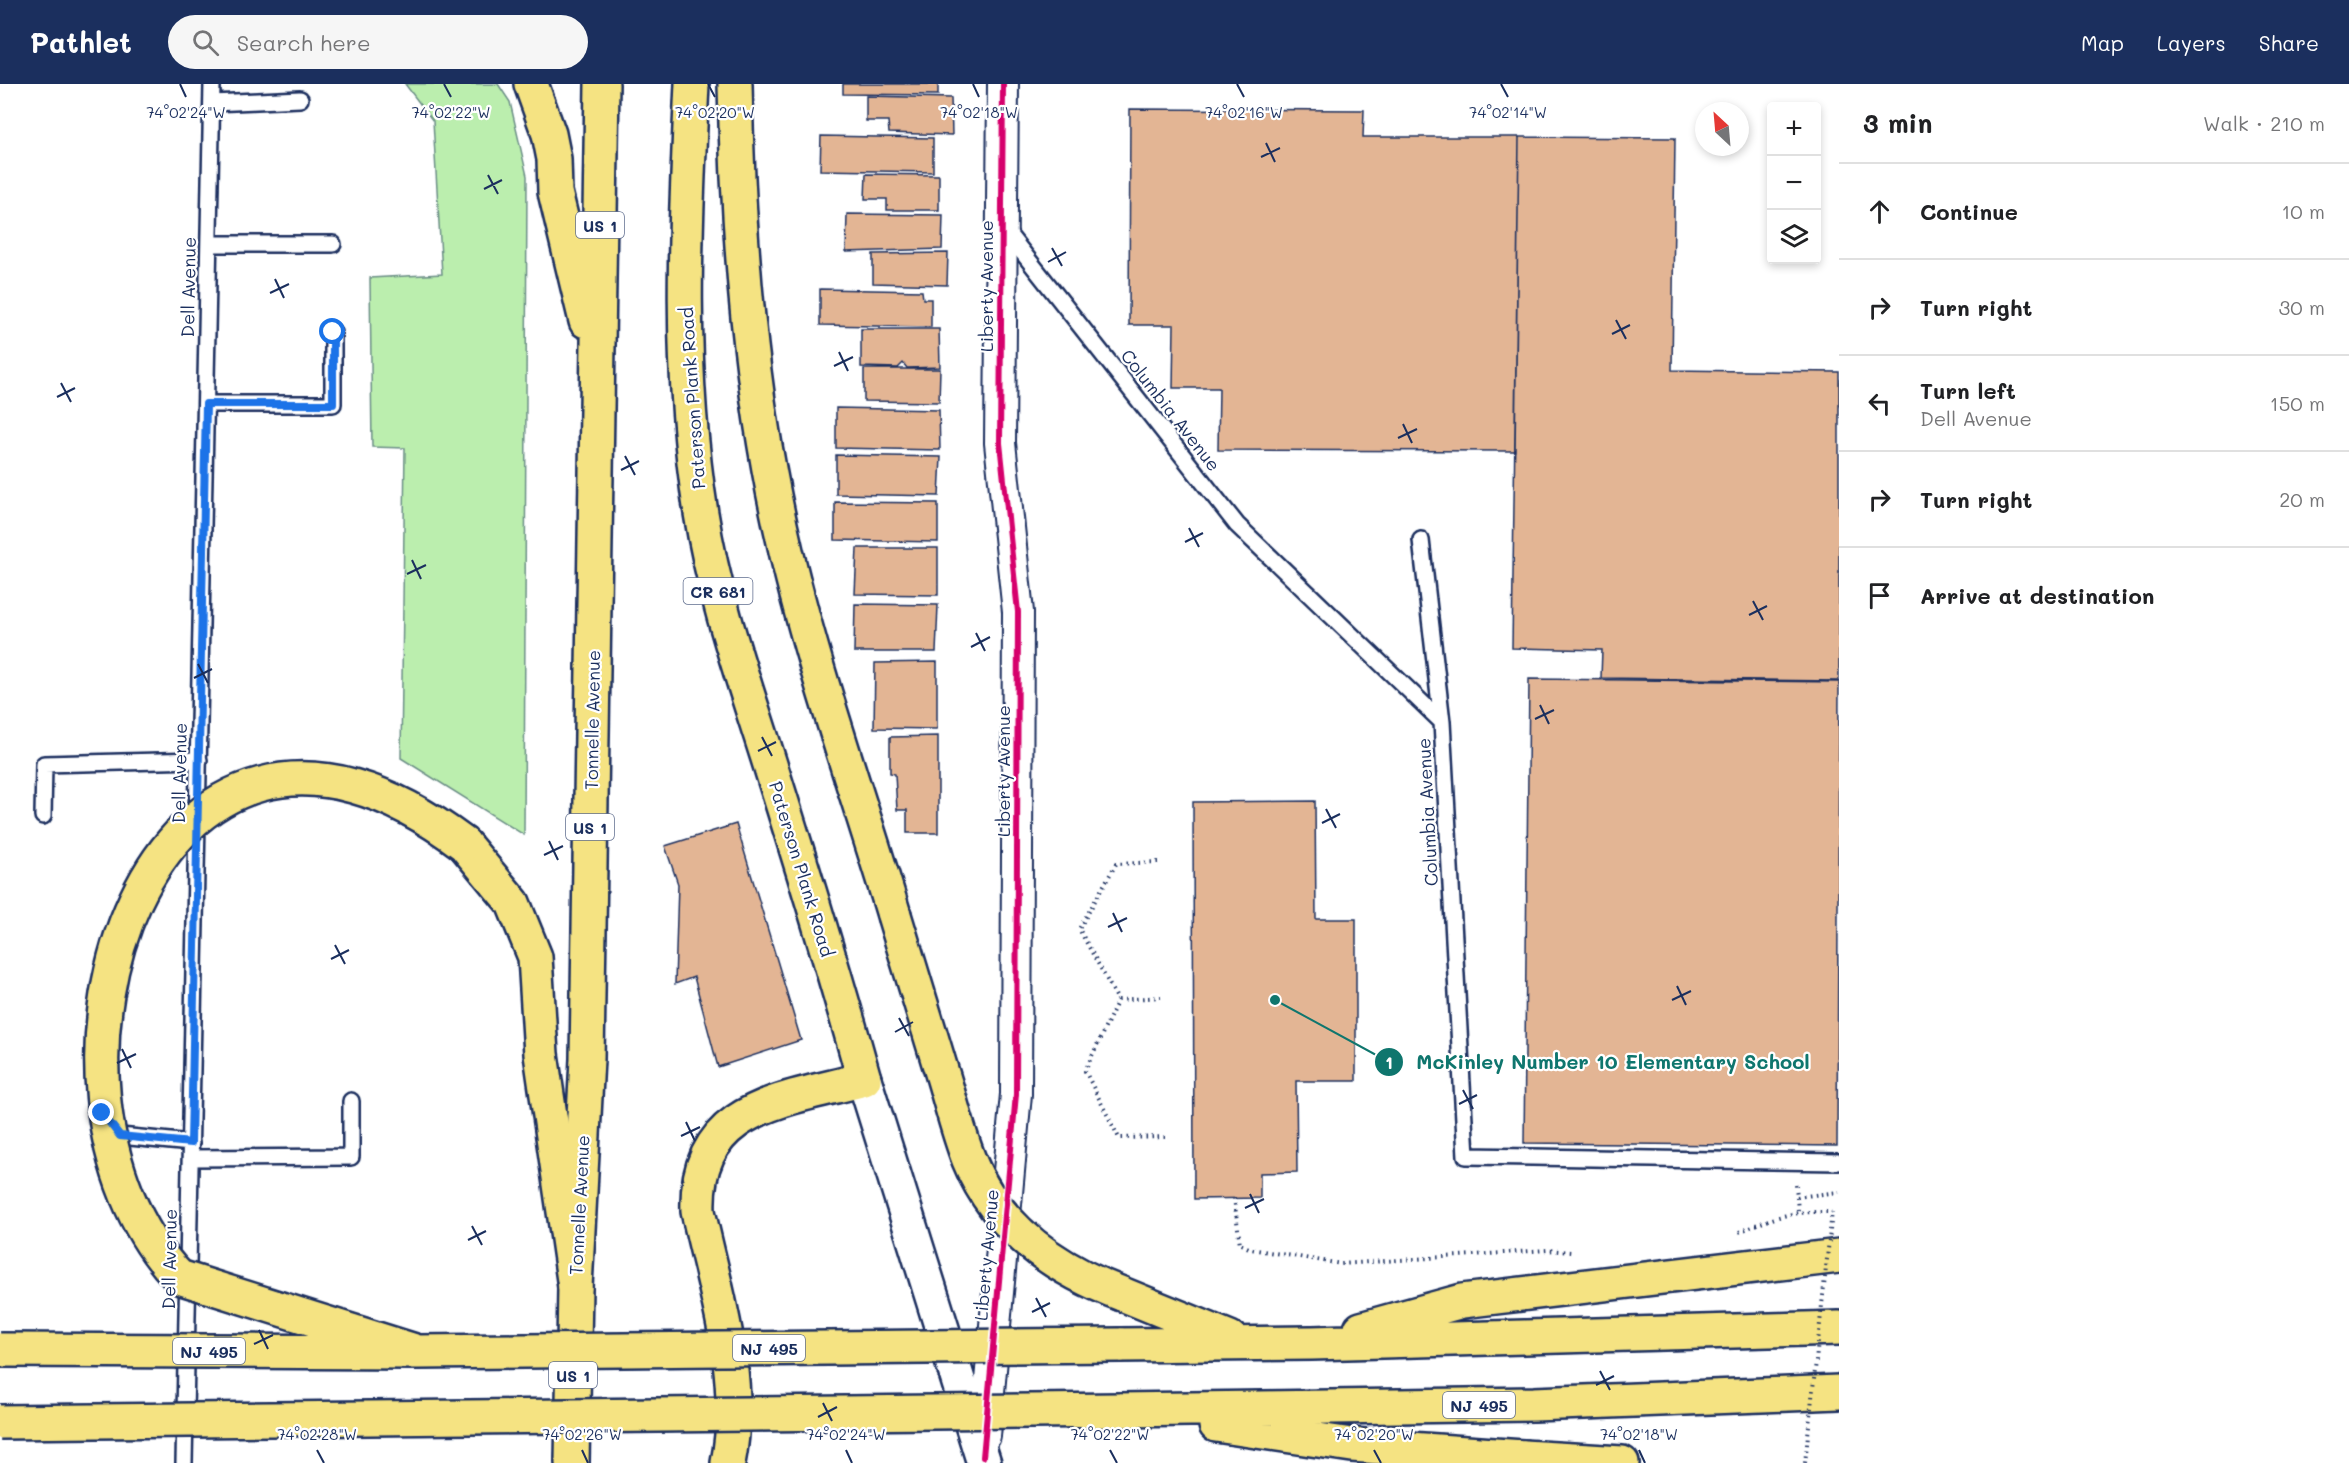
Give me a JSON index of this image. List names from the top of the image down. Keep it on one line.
{"streets":{"main road":["US 1","Paterson Plank Road","CR 681","Tonnelle Avenue","NJ 495"],"street":["Liberty Avenue"],"lane":["Dell Avenue","Columbia Avenue"]},"crossings":[["Liberty Avenue","Paterson Plank Road"],["Liberty Avenue","Columbia Avenue"]],"places":["McKinley Number 10 Elementary School"],"north":"top left","page":{"header":"Pathlet","search":"Search here","nav":["Map","Layers","Share"],"heading":["3 min","Walk · 210 m"],"map_buttons":["+","−"],"list":[["Continue","10 m"],["Turn right","30 m"],["Turn left","Dell Avenue","150 m"],["Turn right","20 m"],"Arrive at destination"]},"coordinates":["74°02'24\"W","74°02'22\"W","74°02'20\"W","74°02'18\"W","74°02'16\"W","74°02'14\"W","74°02'28\"W","74°02'26\"W"]}
